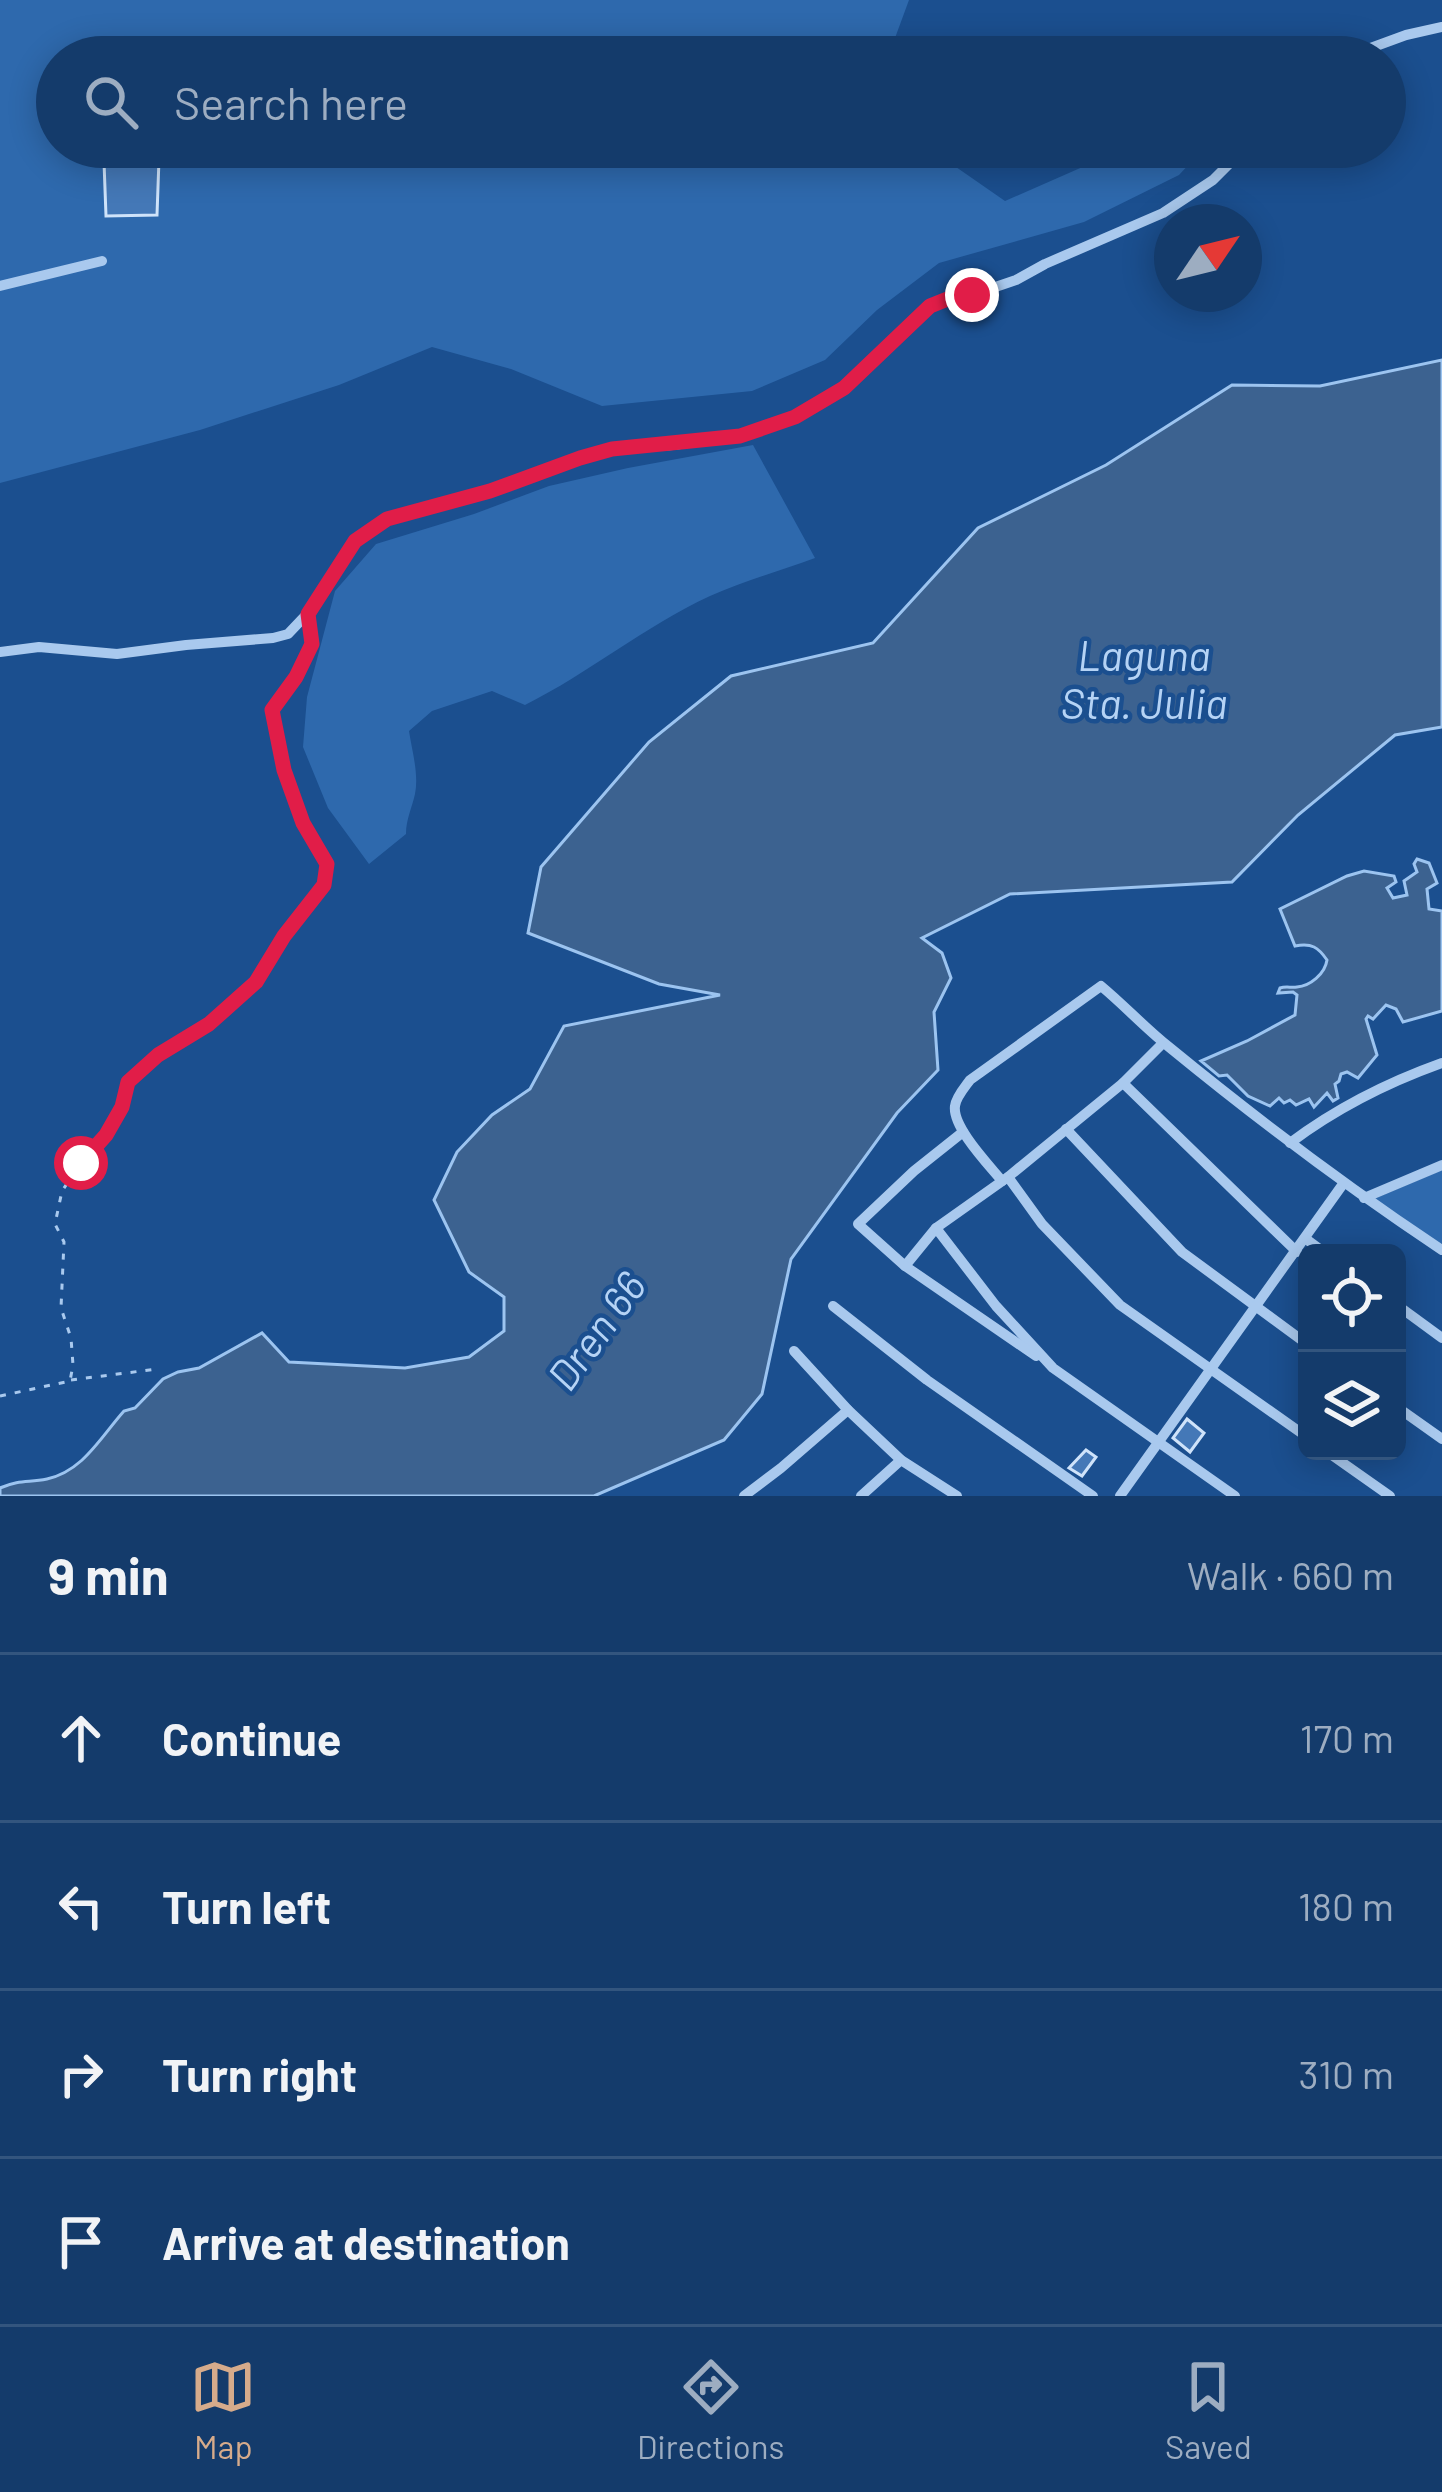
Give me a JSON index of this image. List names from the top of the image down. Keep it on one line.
{"water":["Laguna Sta. Julia","Dren 66"],"north":"top right","page":{"search":"Search here","heading":["9 min","Walk · 660 m"],"list":[["Continue","170 m"],["Turn left","180 m"],["Turn right","310 m"],"Arrive at destination"],"nav":["Map","Directions","Saved"]}}
